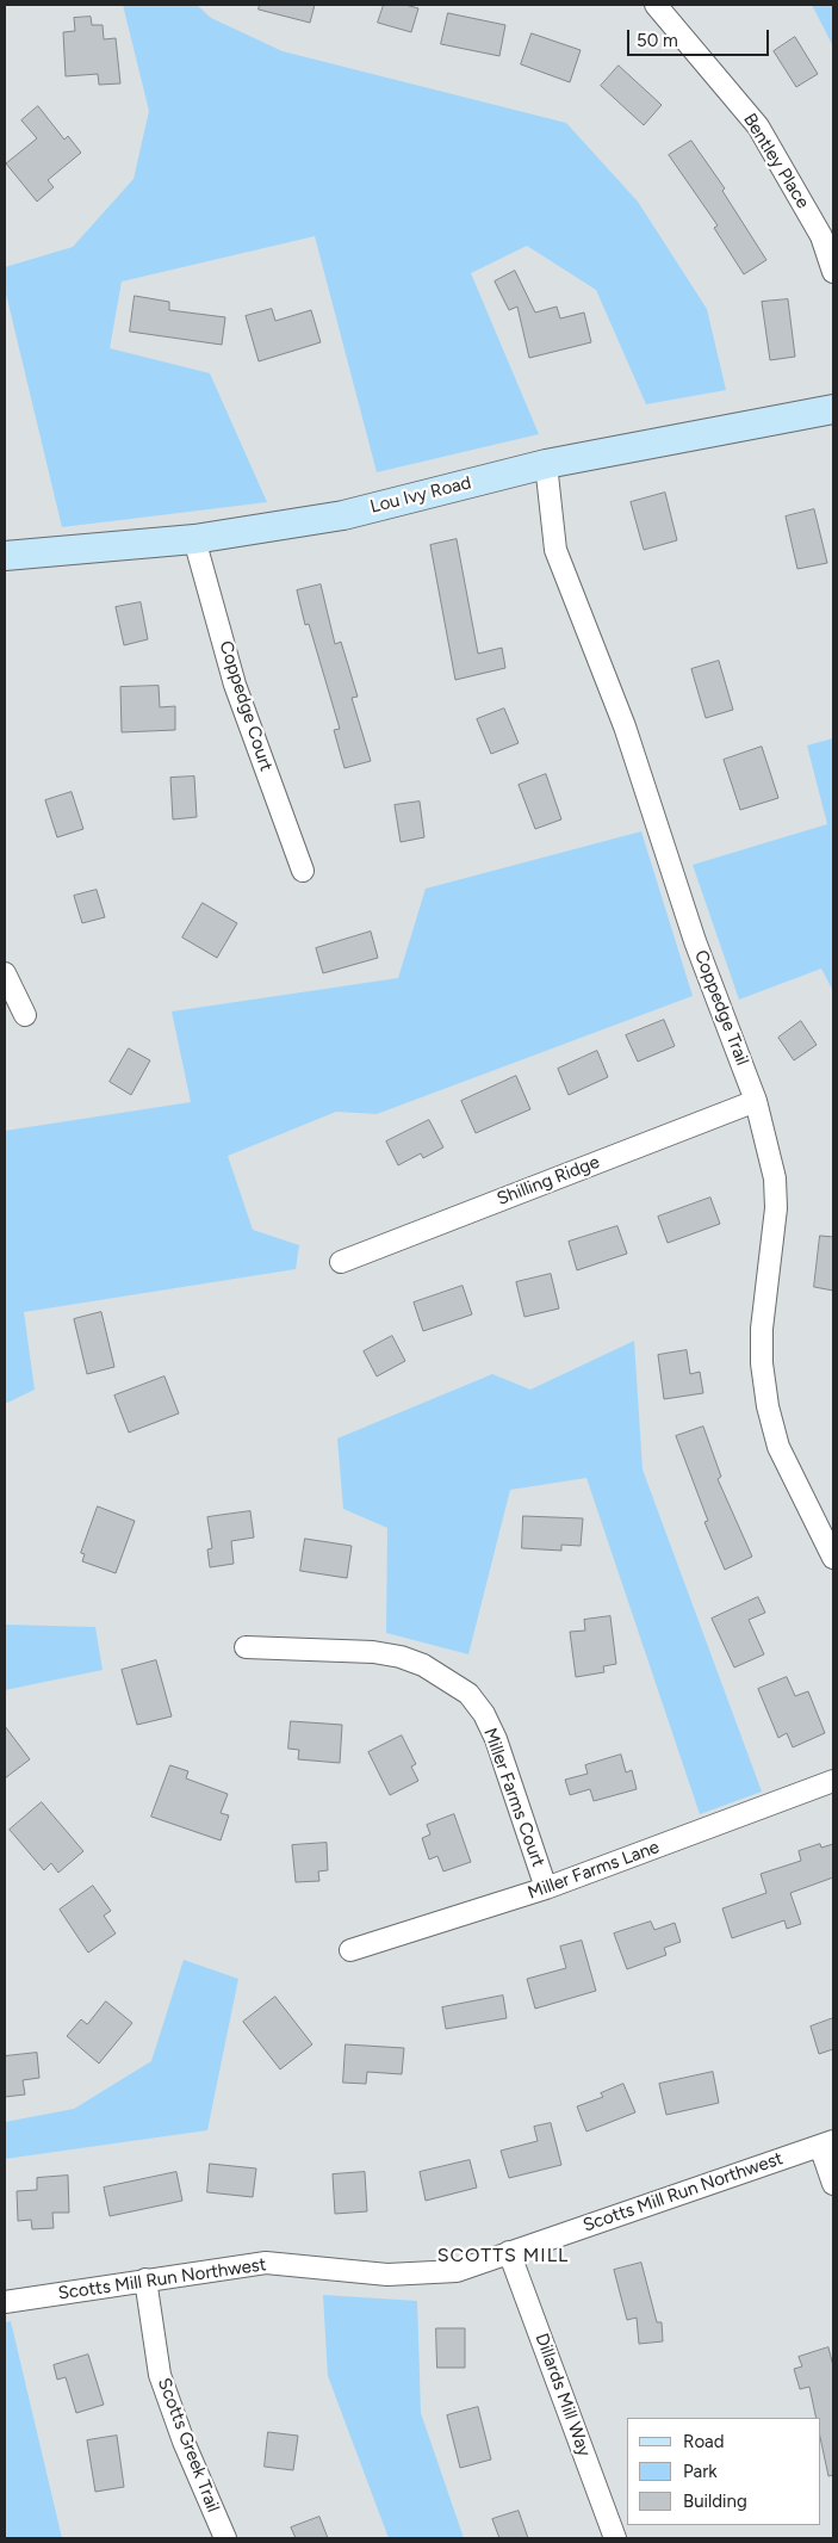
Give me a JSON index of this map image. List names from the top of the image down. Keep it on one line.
{"streets":{"street":["Bentley Place","Lou Ivy Road","Coppedge Court","Coppedge Trail","Shilling Ridge","Miller Farms Court","Miller Farms Lane","Scotts Mill Run Northwest","Dillards Mill Way","Scotts Greek Trail"]},"crossings":[["Lou Ivy Road","Coppedge Court"],["Lou Ivy Road","Coppedge Trail"],["Coppedge Trail","Shilling Ridge"],["Miller Farms Court","Miller Farms Lane"],["Scotts Mill Run Northwest","Dillards Mill Way"],["Scotts Mill Run Northwest","Scotts Greek Trail"]],"districts":["SCOTTS MILL"],"legend":["Road","Park","Building"],"scale_bar":"50 m"}
